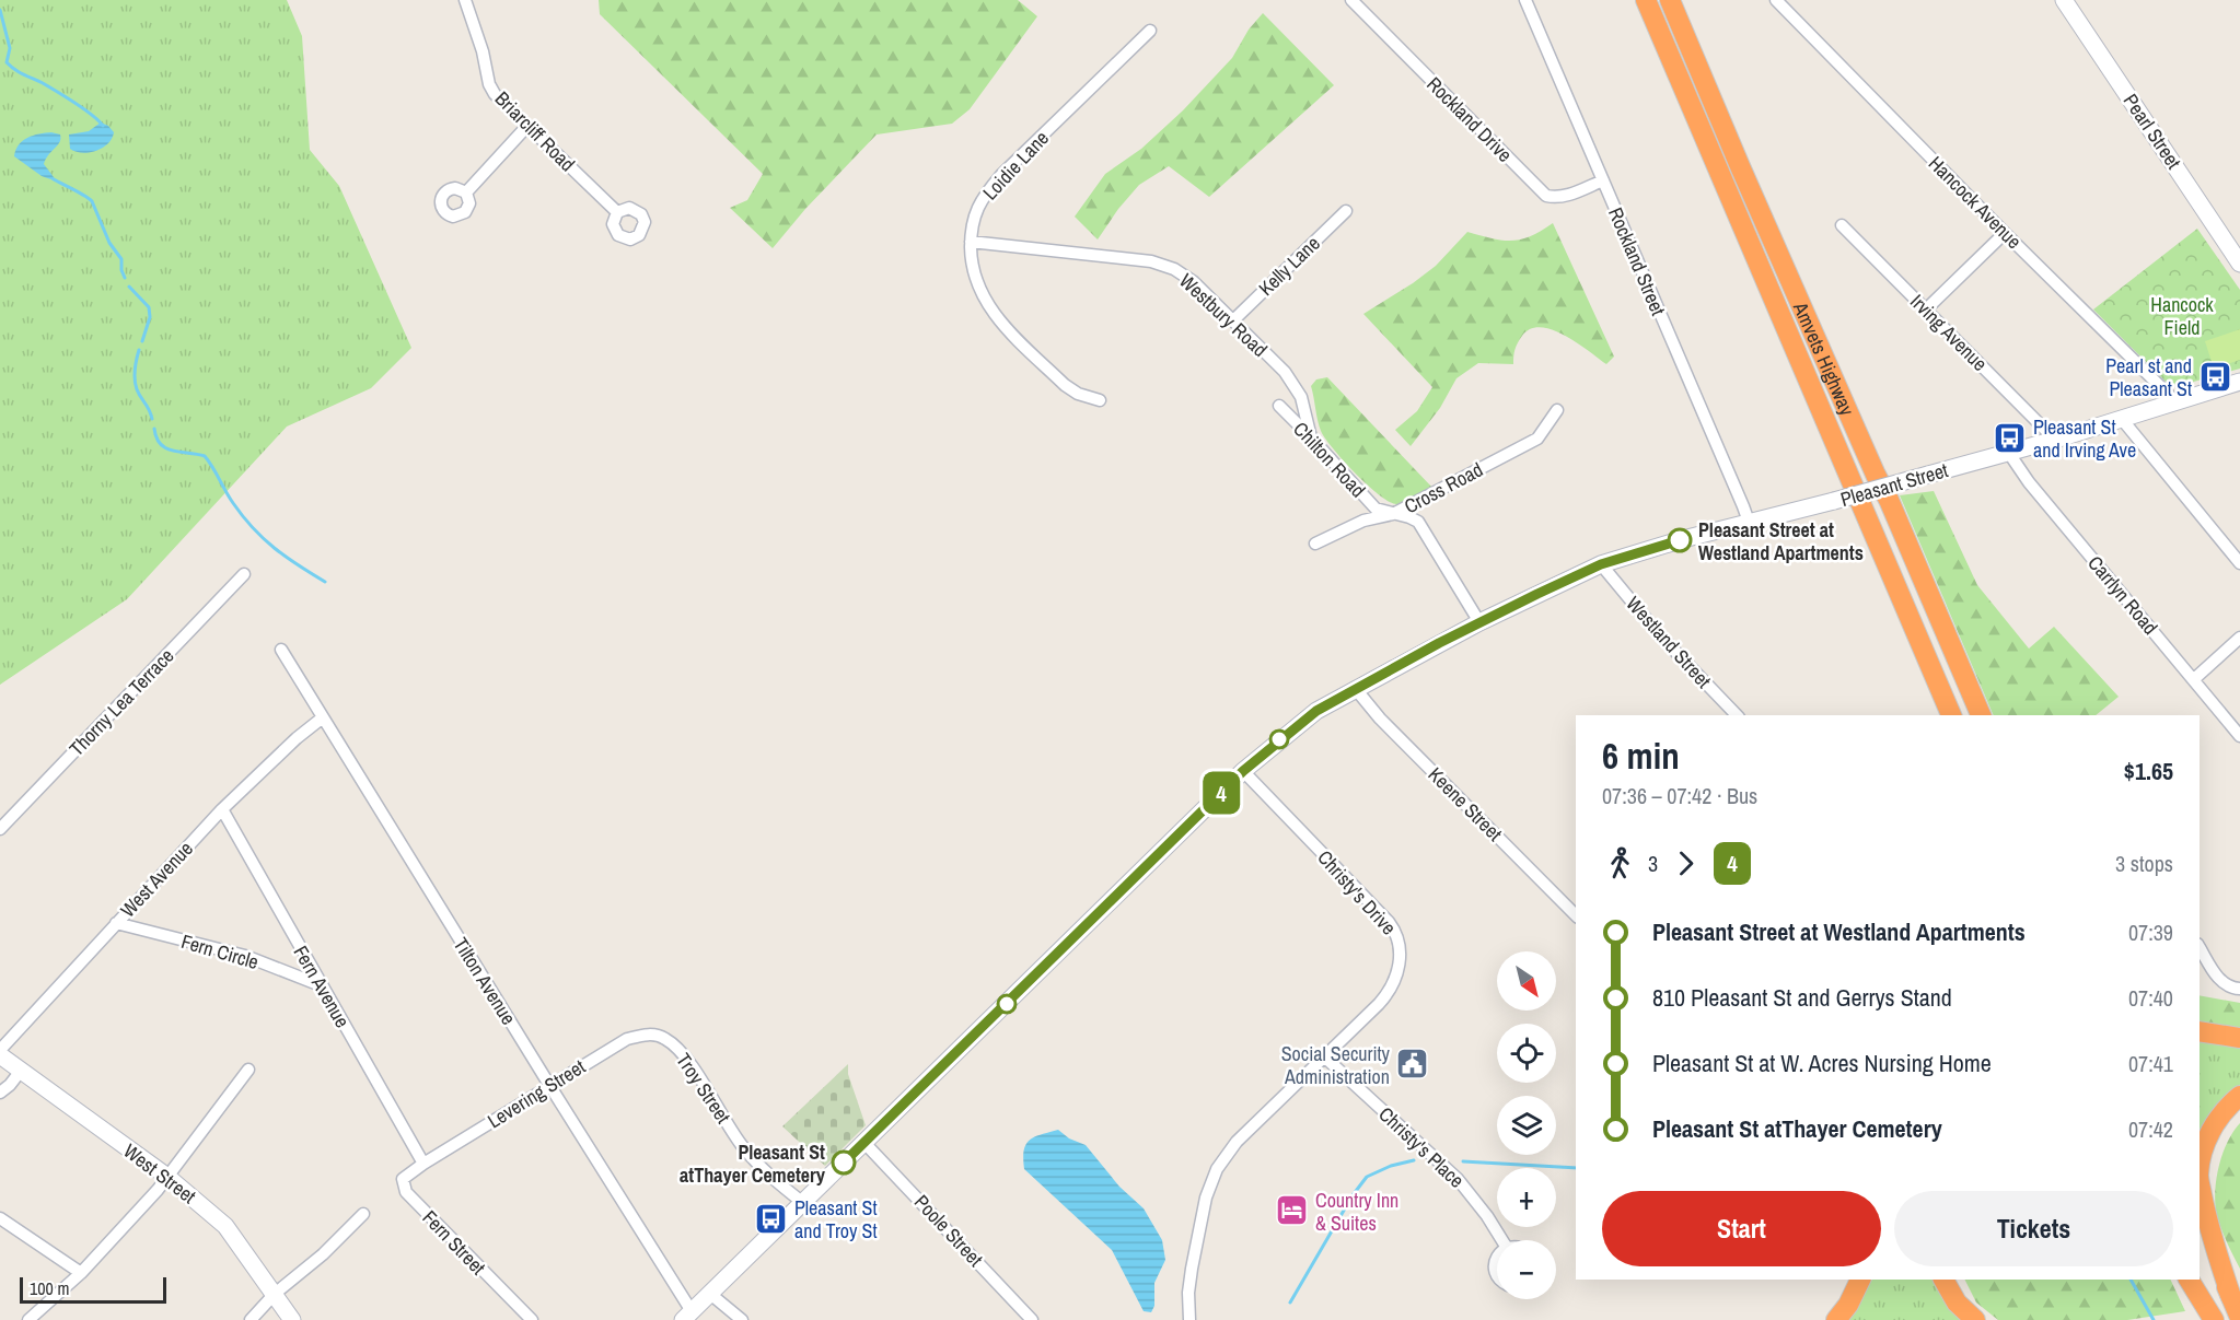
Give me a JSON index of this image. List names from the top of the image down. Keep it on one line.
{"streets":{"highway":["Amvets Highway"],"main road":["Pearl Street","Pleasant Street","West Street"],"street":["Rockland Drive","Briarcliff Road","Loidie Lane","Hancock Avenue","Rockland Street","Kelly Lane","Westbury Road","Irving Avenue","Chilton Road","Cross Road","Carrlyn Road","Westland Street","Thorny Lea Terrace","Keene Street","West Avenue","Christy's Drive","Fern Circle","Tilton Avenue","Fern Avenue","Troy Street","Levering Street","Christy's Place","Poole Street","Fern Street"]},"crossings":[["Rockland Drive","Rockland Street"],["Loidie Lane","Westbury Road"],["Hancock Avenue","Pleasant Street"],["Rockland Street","Pleasant Street"],["Kelly Lane","Westbury Road"],["Westbury Road","Chilton Road"],["Irving Avenue","Pleasant Street"],["Chilton Road","Pleasant Street"],["Chilton Road","Cross Road"],["Pleasant Street","Carrlyn Road"],["Pleasant Street","Westland Street"],["Pleasant Street","Keene Street"],["Pleasant Street","Christy's Drive"],["Pleasant Street","Tilton Avenue"],["Pleasant Street","Troy Street"],["Pleasant Street","Poole Street"],["West Avenue","Fern Circle"],["West Avenue","Tilton Avenue"],["West Avenue","Fern Avenue"],["West Avenue","West Street"],["Christy's Drive","Christy's Place"],["Fern Circle","Fern Avenue"],["Tilton Avenue","Levering Street"],["Fern Avenue","Levering Street"],["Fern Avenue","Fern Street"],["Troy Street","Levering Street"],["Levering Street","Fern Street"]],"parks":["Hancock Field"],"places":{"bus stop":["Pearl st and Pleasant St","Pleasant St and Irving Ave","Pleasant St and Troy St"],"other":["Pleasant Street at Westland Apartments","Pleasant St atThayer Cemetery"],"public building":["Social Security Administration"],"hotel":["Country Inn & Suites"]},"lines":["bus line 4"],"scale_bar":"100 m","north":"bottom right","page":{"on_map":"4","heading":["6 min","07:36 – 07:42 · Bus","$1.65"],"legs":["3","4","3 stops"],"list":[{"name":"Pleasant Street at Westland Apartments","value":"07:39"},{"name":"810 Pleasant St and Gerrys Stand","value":"07:40"},{"name":"Pleasant St at W. Acres Nursing Home","value":"07:41"},{"name":"Pleasant St atThayer Cemetery","value":"07:42"}],"map_buttons":["+","−"],"buttons":["Start","Tickets"],"scale":"100 m"}}
